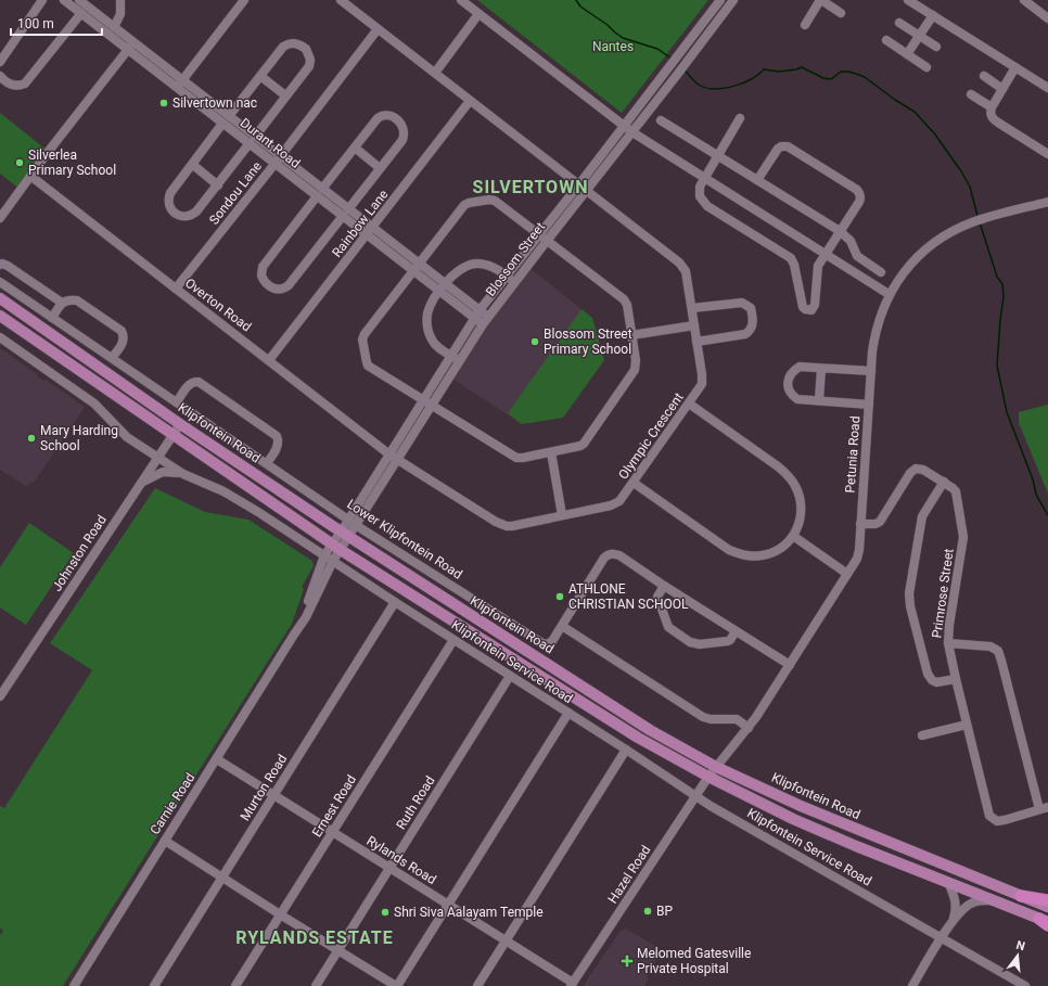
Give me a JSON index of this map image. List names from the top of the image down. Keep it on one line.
{"streets":{"main road":["Klipfontein Road"],"street":["Durant Road","Sondou Lane","Rainbow Lane","Blossom Street","Overton Road","Olympic Crescent","Petunia Road","Lower Klipfontein Road","Johnston Road","Primrose Street","Klipfontein Service Road","Murton Road","Ruth Road","Carnie Road","Ernest Road","Rylands Road","Hazel Road"]},"crossings":[["Durant Road","Sondou Lane"],["Durant Road","Rainbow Lane"],["Durant Road","Blossom Street"],["Sondou Lane","Overton Road"],["Sondou Lane","Olympic Crescent"],["Rainbow Lane","Overton Road"],["Rainbow Lane","Olympic Crescent"],["Blossom Street","Overton Road"],["Blossom Street","Klipfontein Road"],["Blossom Street","Olympic Crescent"],["Blossom Street","Lower Klipfontein Road"],["Blossom Street","Carnie Road"],["Overton Road","Olympic Crescent"],["Klipfontein Road","Petunia Road"],["Klipfontein Road","Johnston Road"],["Petunia Road","Primrose Street"],["Petunia Road","Hazel Road"],["Johnston Road","Klipfontein Service Road"],["Klipfontein Service Road","Murton Road"],["Klipfontein Service Road","Ruth Road"],["Klipfontein Service Road","Carnie Road"],["Klipfontein Service Road","Ernest Road"],["Klipfontein Service Road","Hazel Road"],["Murton Road","Rylands Road"],["Ruth Road","Rylands Road"],["Carnie Road","Rylands Road"],["Ernest Road","Rylands Road"],["Rylands Road","Hazel Road"]],"districts":["SILVERTOWN","RYLANDS ESTATE"],"parks":["Nantes"],"places":{"other":["Silvertown nac","Silverlea Primary School","Blossom Street Primary School","Mary Harding School","ATHLONE CHRISTIAN SCHOOL","BP","Shri Siva Aalayam Temple"],"health":["Melomed Gatesville Private Hospital"]},"scale_bar":"100 m","north":"top"}
